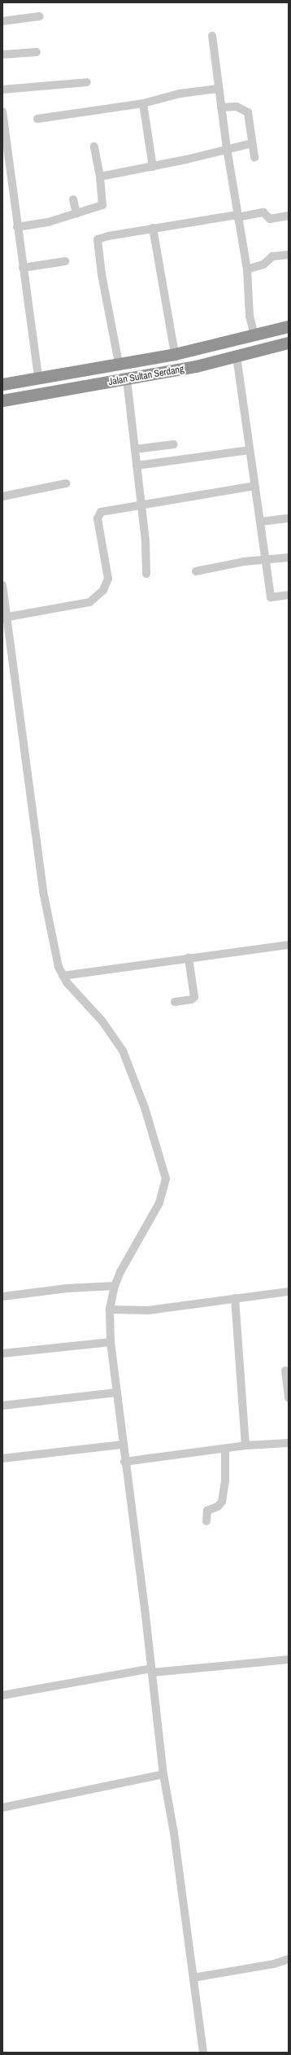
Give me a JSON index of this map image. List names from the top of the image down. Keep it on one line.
{"streets":{"highway":["Jalan Sultan Serdang"]}}
